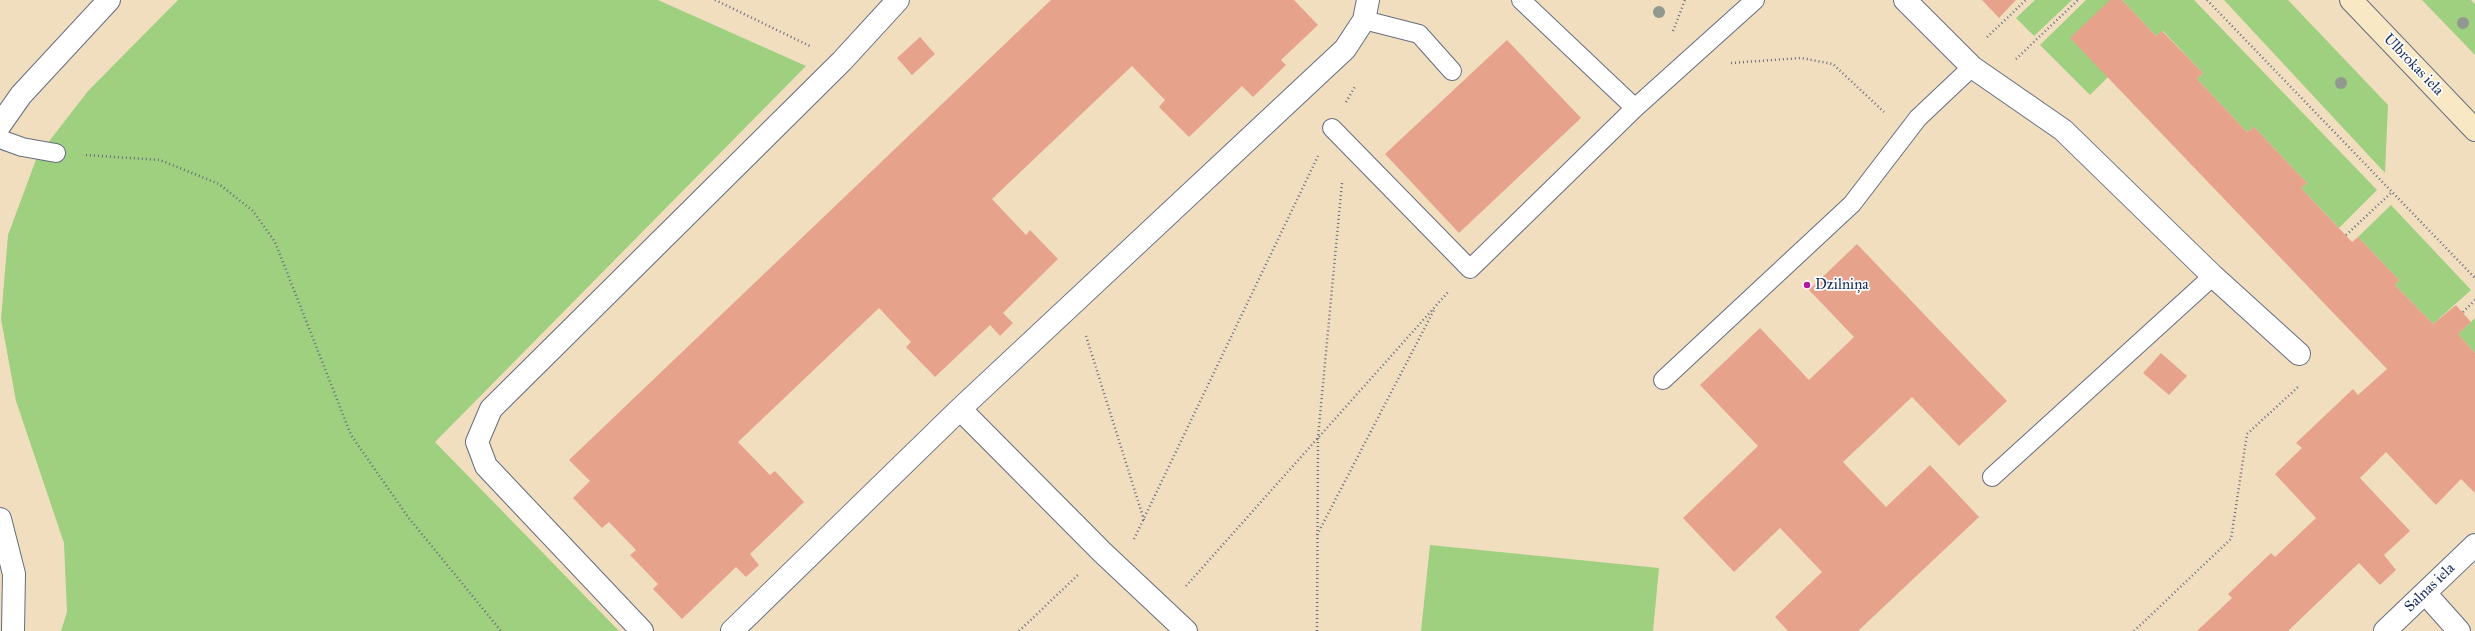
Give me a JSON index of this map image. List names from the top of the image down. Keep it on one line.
{"streets":{"main road":["Ulbrokas iela"],"street":["Salnas iela"]},"places":["Dzilniņa"]}
